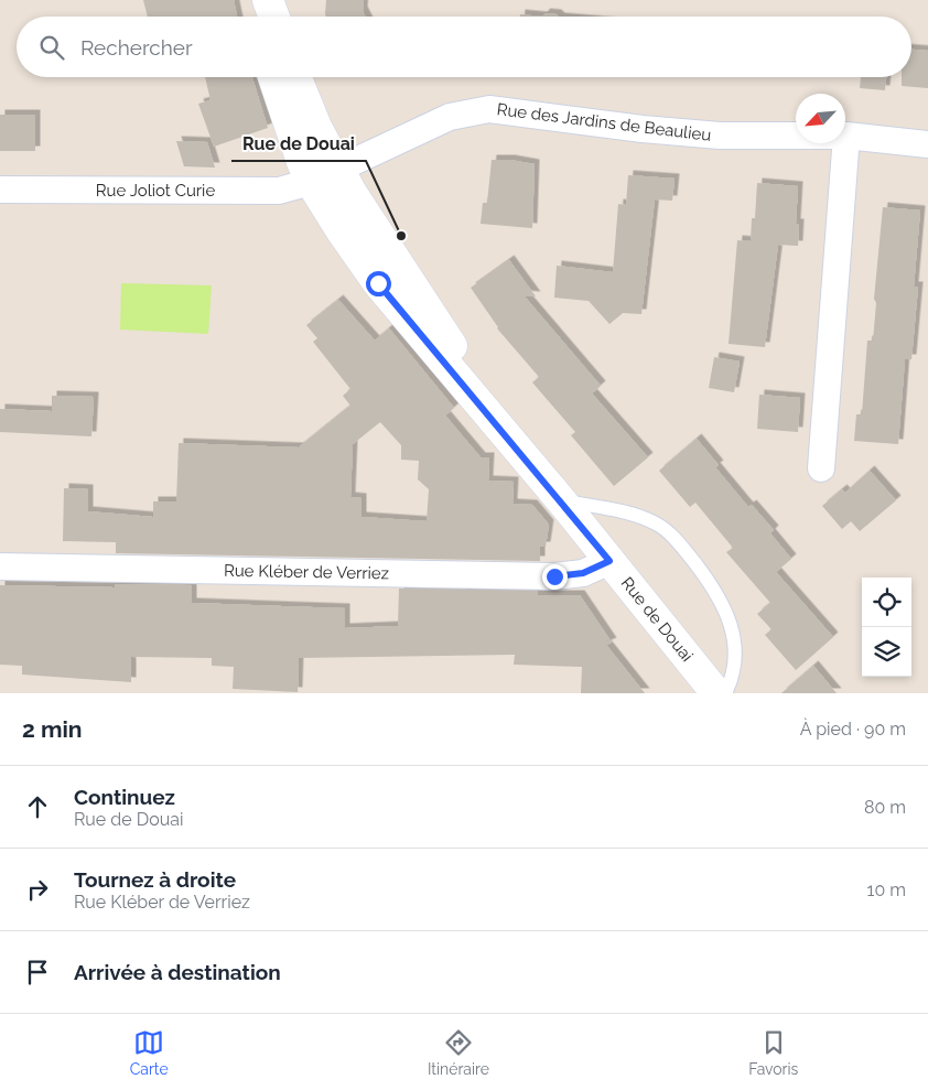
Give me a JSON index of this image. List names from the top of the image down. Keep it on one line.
{"streets":{"street":["Rue des Jardins de Beaulieu","Rue Joliot Curie","Rue Kléber de Verriez","Rue de Douai"]},"crossings":[["Rue des Jardins de Beaulieu","Rue Joliot Curie"],["Rue des Jardins de Beaulieu","Rue de Douai"],["Rue Joliot Curie","Rue de Douai"],["Rue Kléber de Verriez","Rue de Douai"]],"places":["Rue de Douai"],"north":"bottom left","page":{"search":"Rechercher","heading":["2 min","À pied · 90 m"],"list":[["Continuez","Rue de Douai","80 m"],["Tournez à droite","Rue Kléber de Verriez","10 m"],"Arrivée à destination"],"nav":["Carte","Itinéraire","Favoris"]}}
